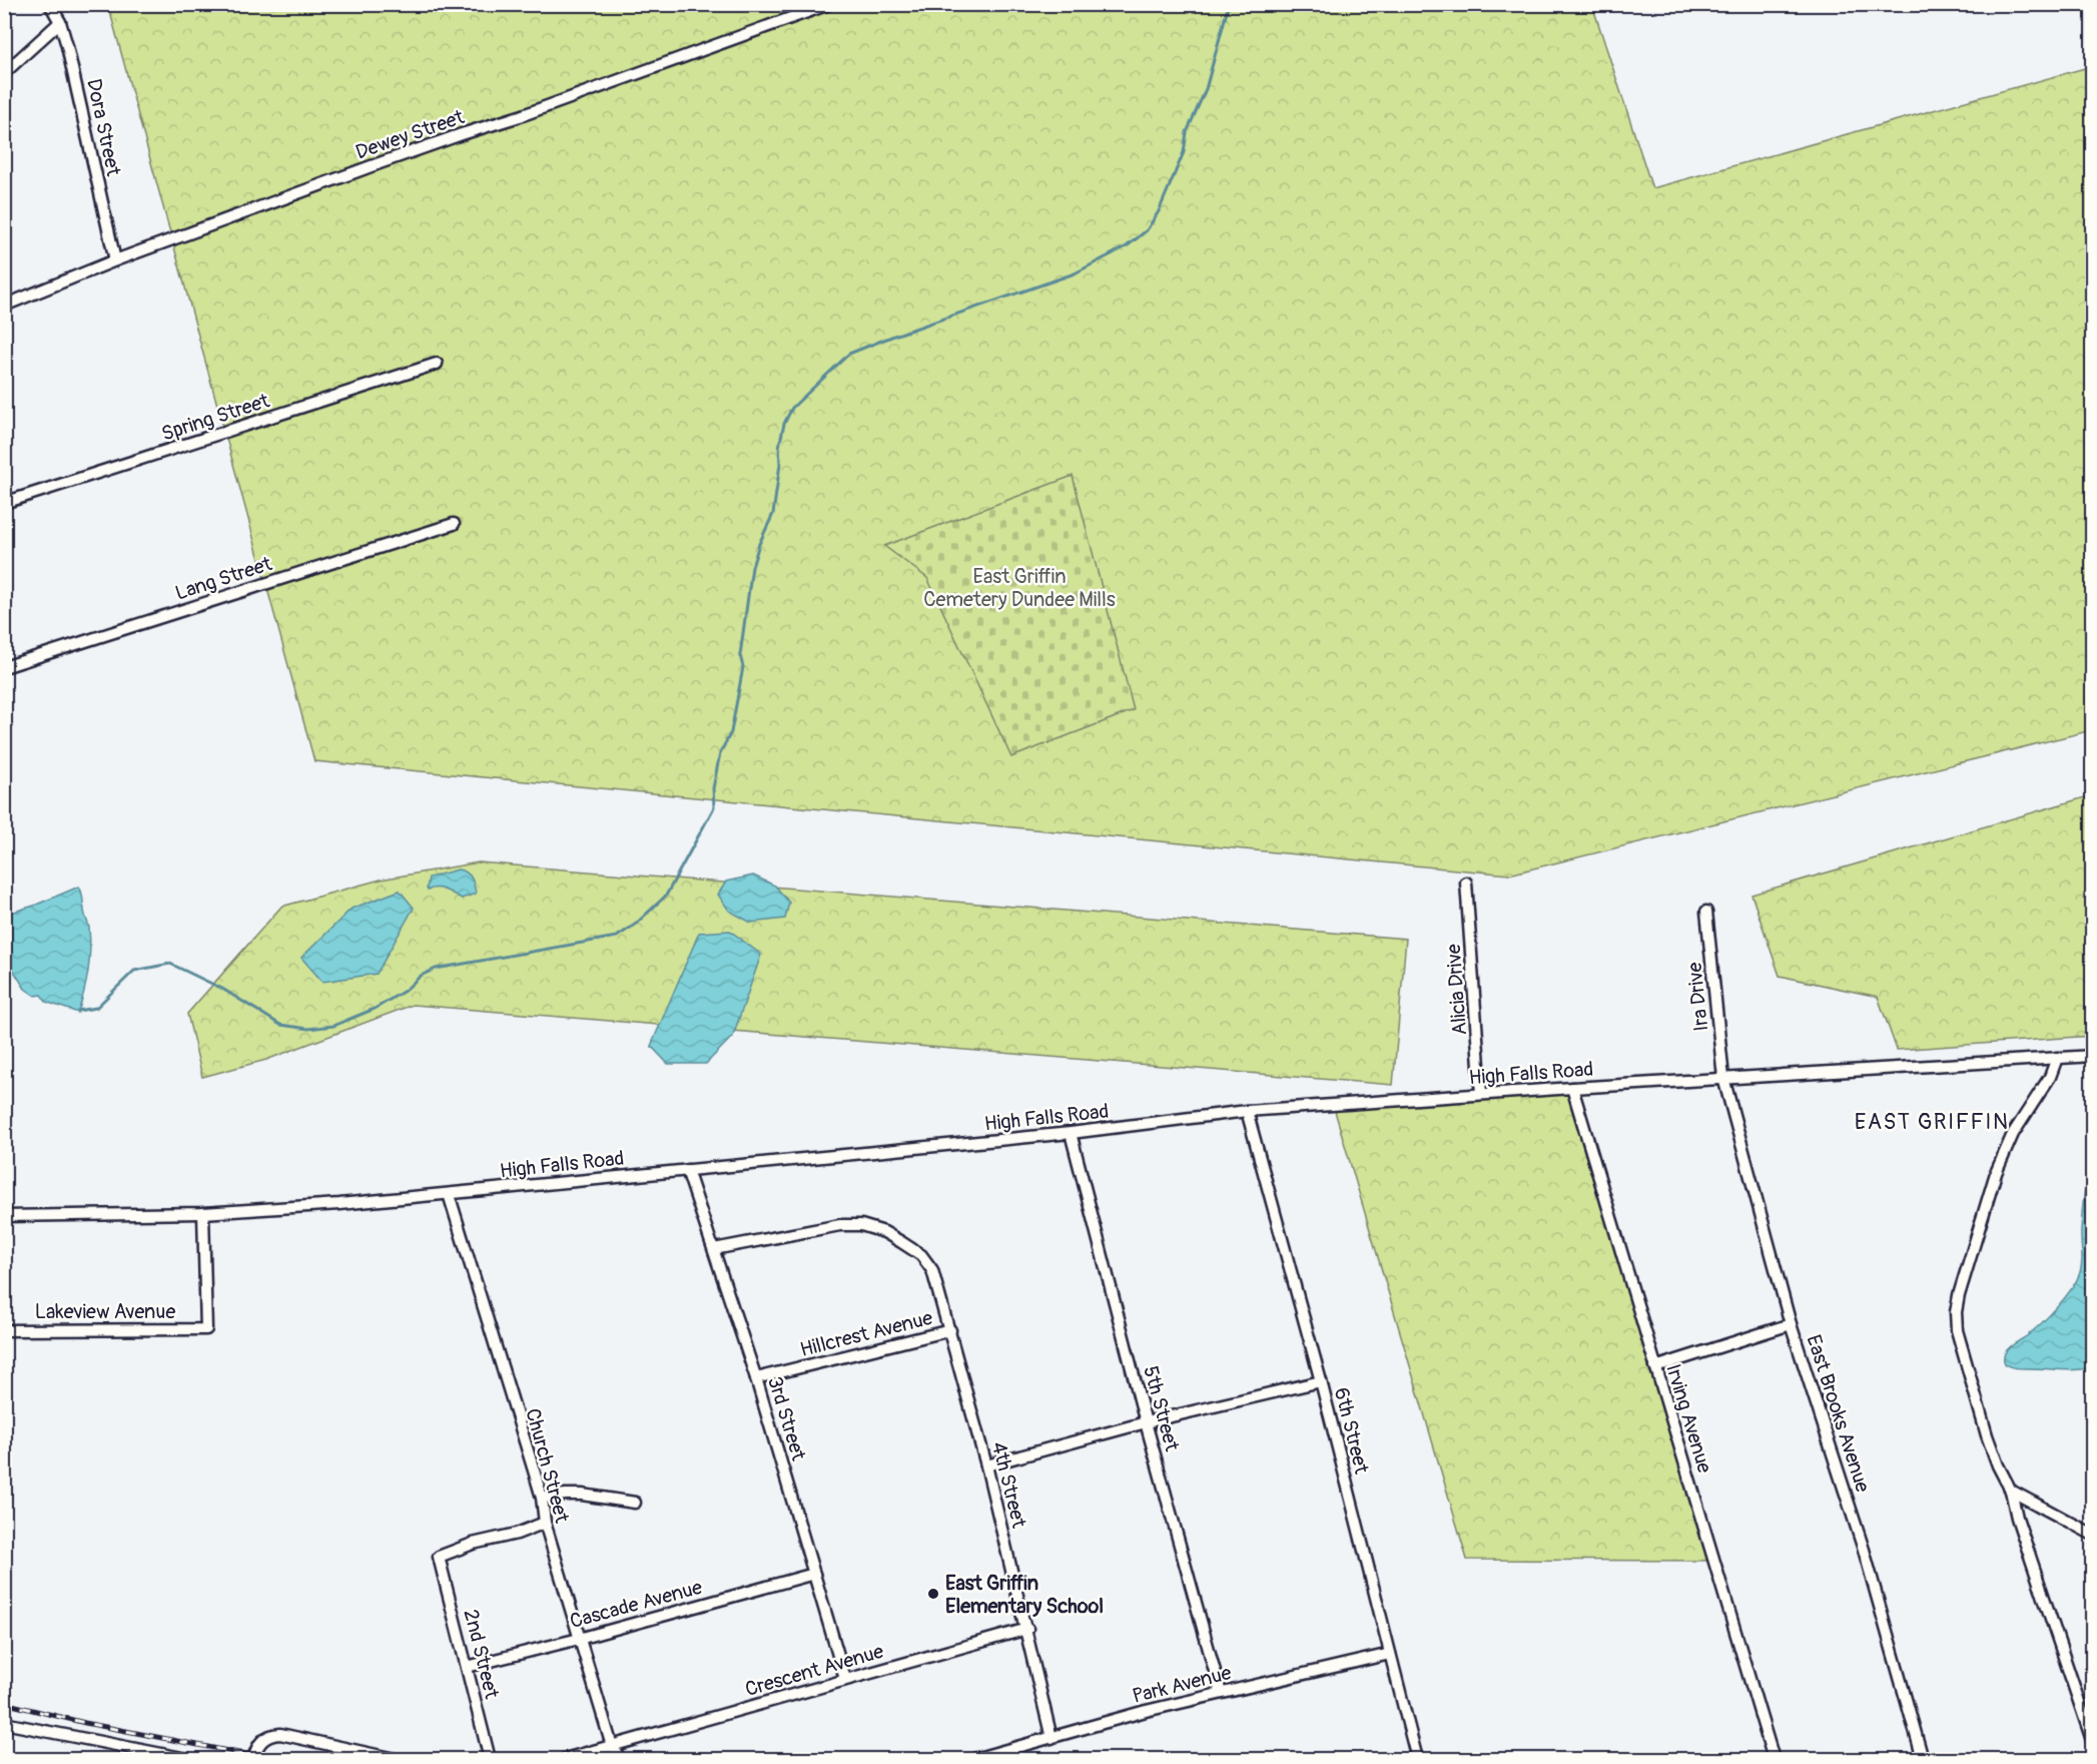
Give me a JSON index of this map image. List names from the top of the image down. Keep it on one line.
{"streets":{"street":["Dora Street","Dewey Street","Spring Street","Lang Street","Alicia Drive","Ira Drive","High Falls Road","Lakeview Avenue","Hillcrest Avenue","5th Street","East Brooks Avenue","3rd Street","Irving Avenue","6th Street","Church Street","4th Street","Cascade Avenue","2nd Street","Crescent Avenue","Park Avenue"]},"crossings":[["Dora Street","Dewey Street"],["Alicia Drive","High Falls Road"],["Ira Drive","High Falls Road"],["Ira Drive","East Brooks Avenue"],["High Falls Road","Lakeview Avenue"],["High Falls Road","5th Street"],["High Falls Road","East Brooks Avenue"],["High Falls Road","3rd Street"],["High Falls Road","Irving Avenue"],["High Falls Road","6th Street"],["High Falls Road","Church Street"],["Hillcrest Avenue","3rd Street"],["Hillcrest Avenue","4th Street"],["5th Street","Park Avenue"],["3rd Street","4th Street"],["3rd Street","Cascade Avenue"],["3rd Street","Crescent Avenue"],["6th Street","Park Avenue"],["Church Street","Cascade Avenue"],["Church Street","2nd Street"],["Church Street","Crescent Avenue"],["4th Street","Crescent Avenue"],["4th Street","Park Avenue"],["Cascade Avenue","2nd Street"]],"districts":["EAST GRIFFIN"],"parks":["East Griffin Cemetery Dundee Mills"],"places":["East Griffin Elementary School"]}
